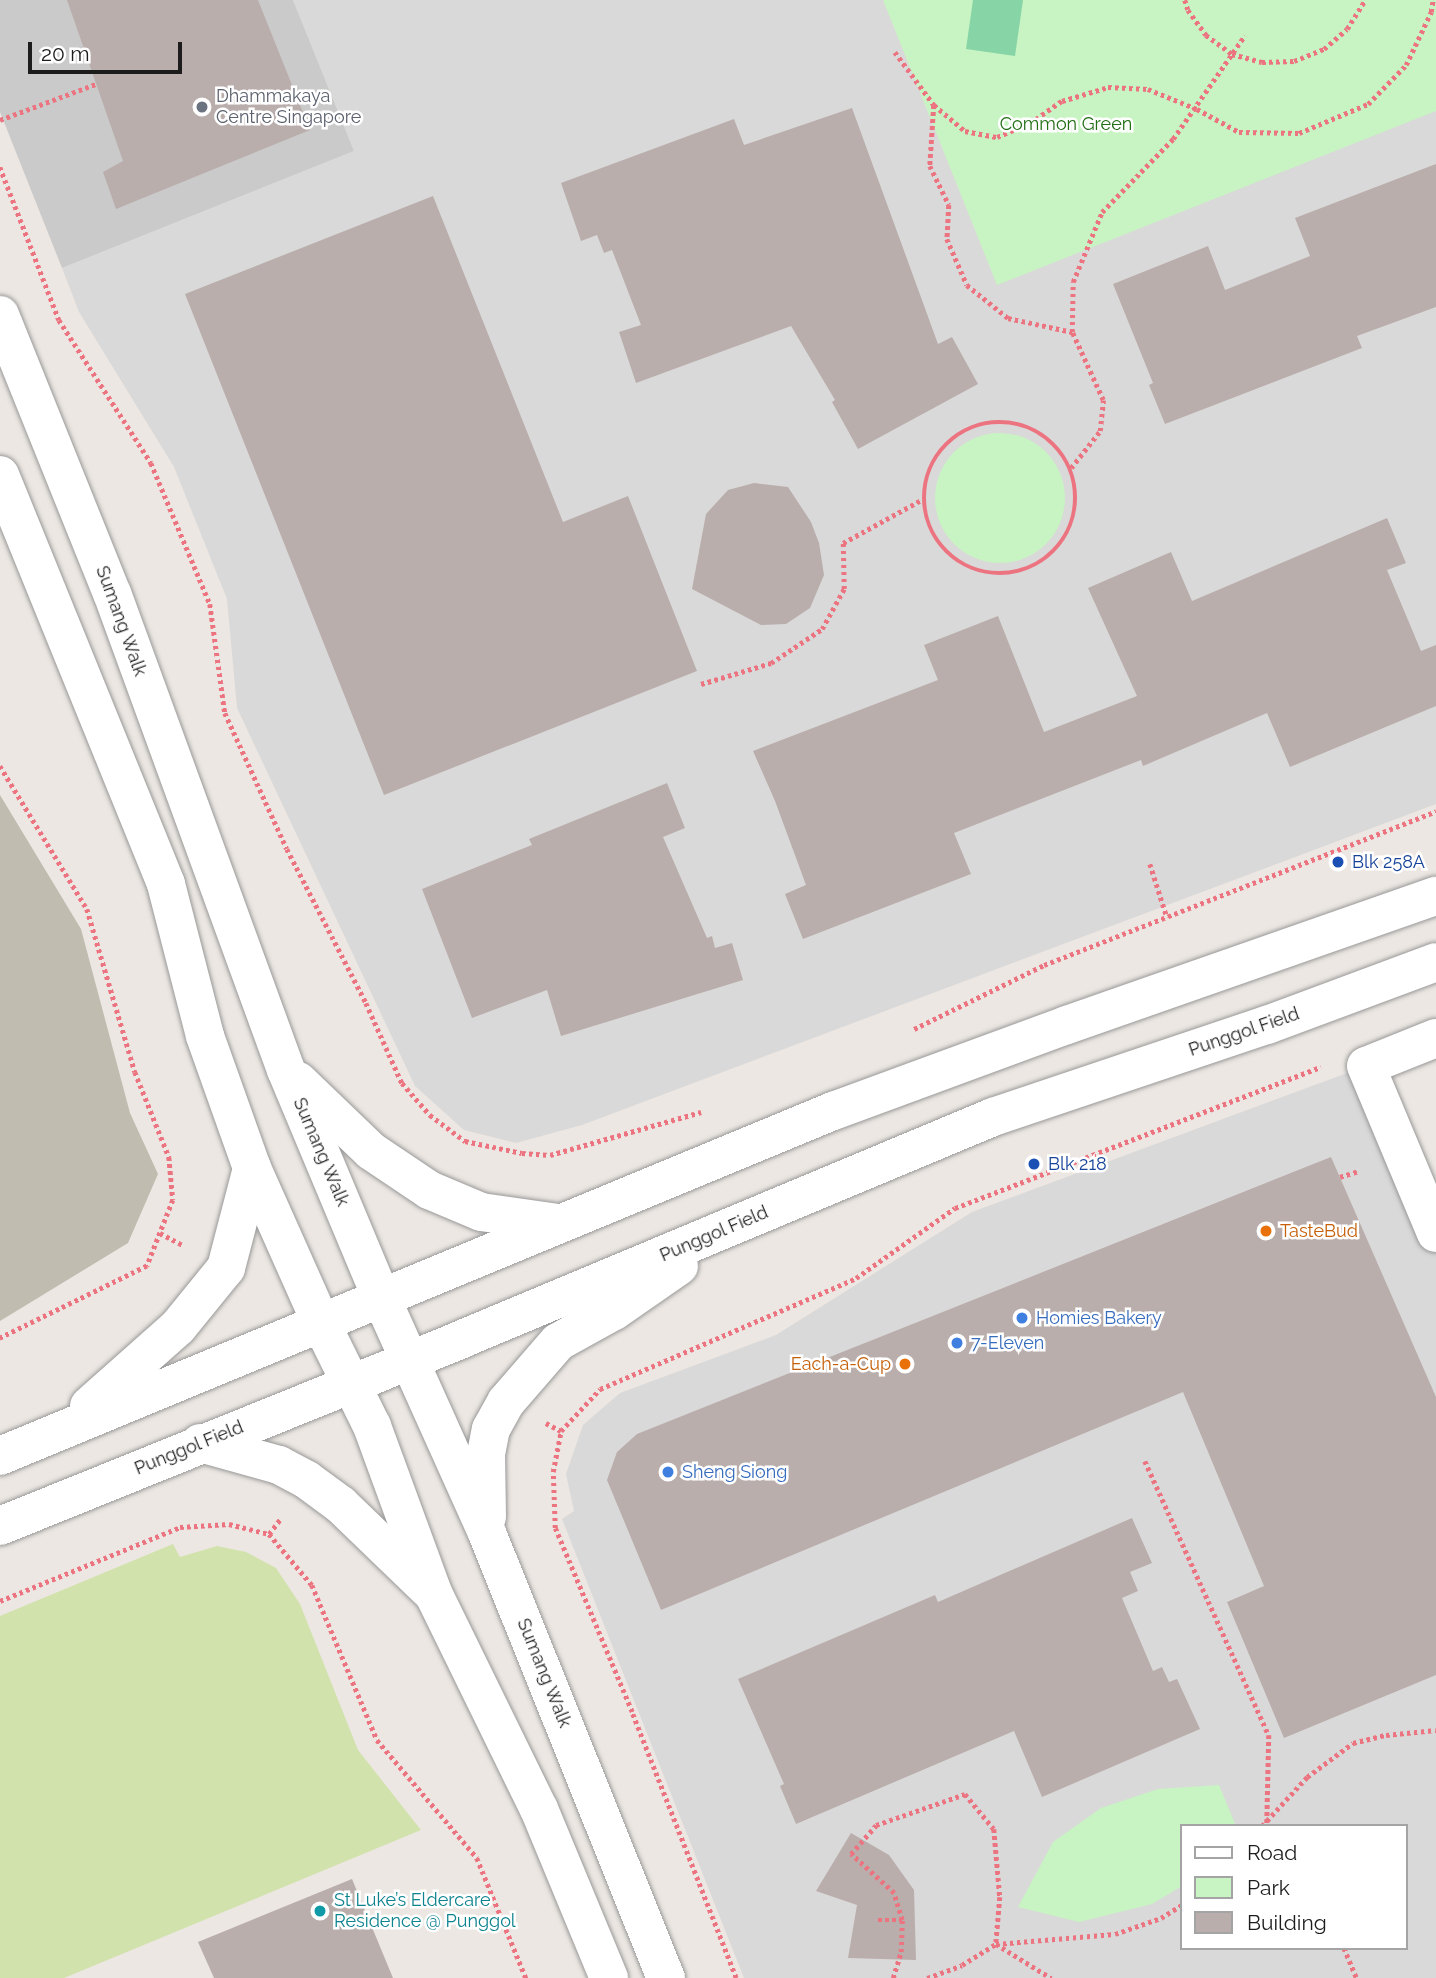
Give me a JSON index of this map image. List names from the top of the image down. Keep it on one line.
{"streets":{"street":["Sumang Walk","Punggol Field"]},"crossings":[["Sumang Walk","Punggol Field"]],"parks":["Common Green"],"places":["Dhammakaya Centre Singapore","Blk 258A","Blk 218","TasteBud","Homies Bakery","7-Eleven","Each-a-Cup","Sheng Siong","St Luke’s Eldercare Residence @ Punggol"],"legend":["Road","Park","Building"],"scale_bar":"20 m"}
